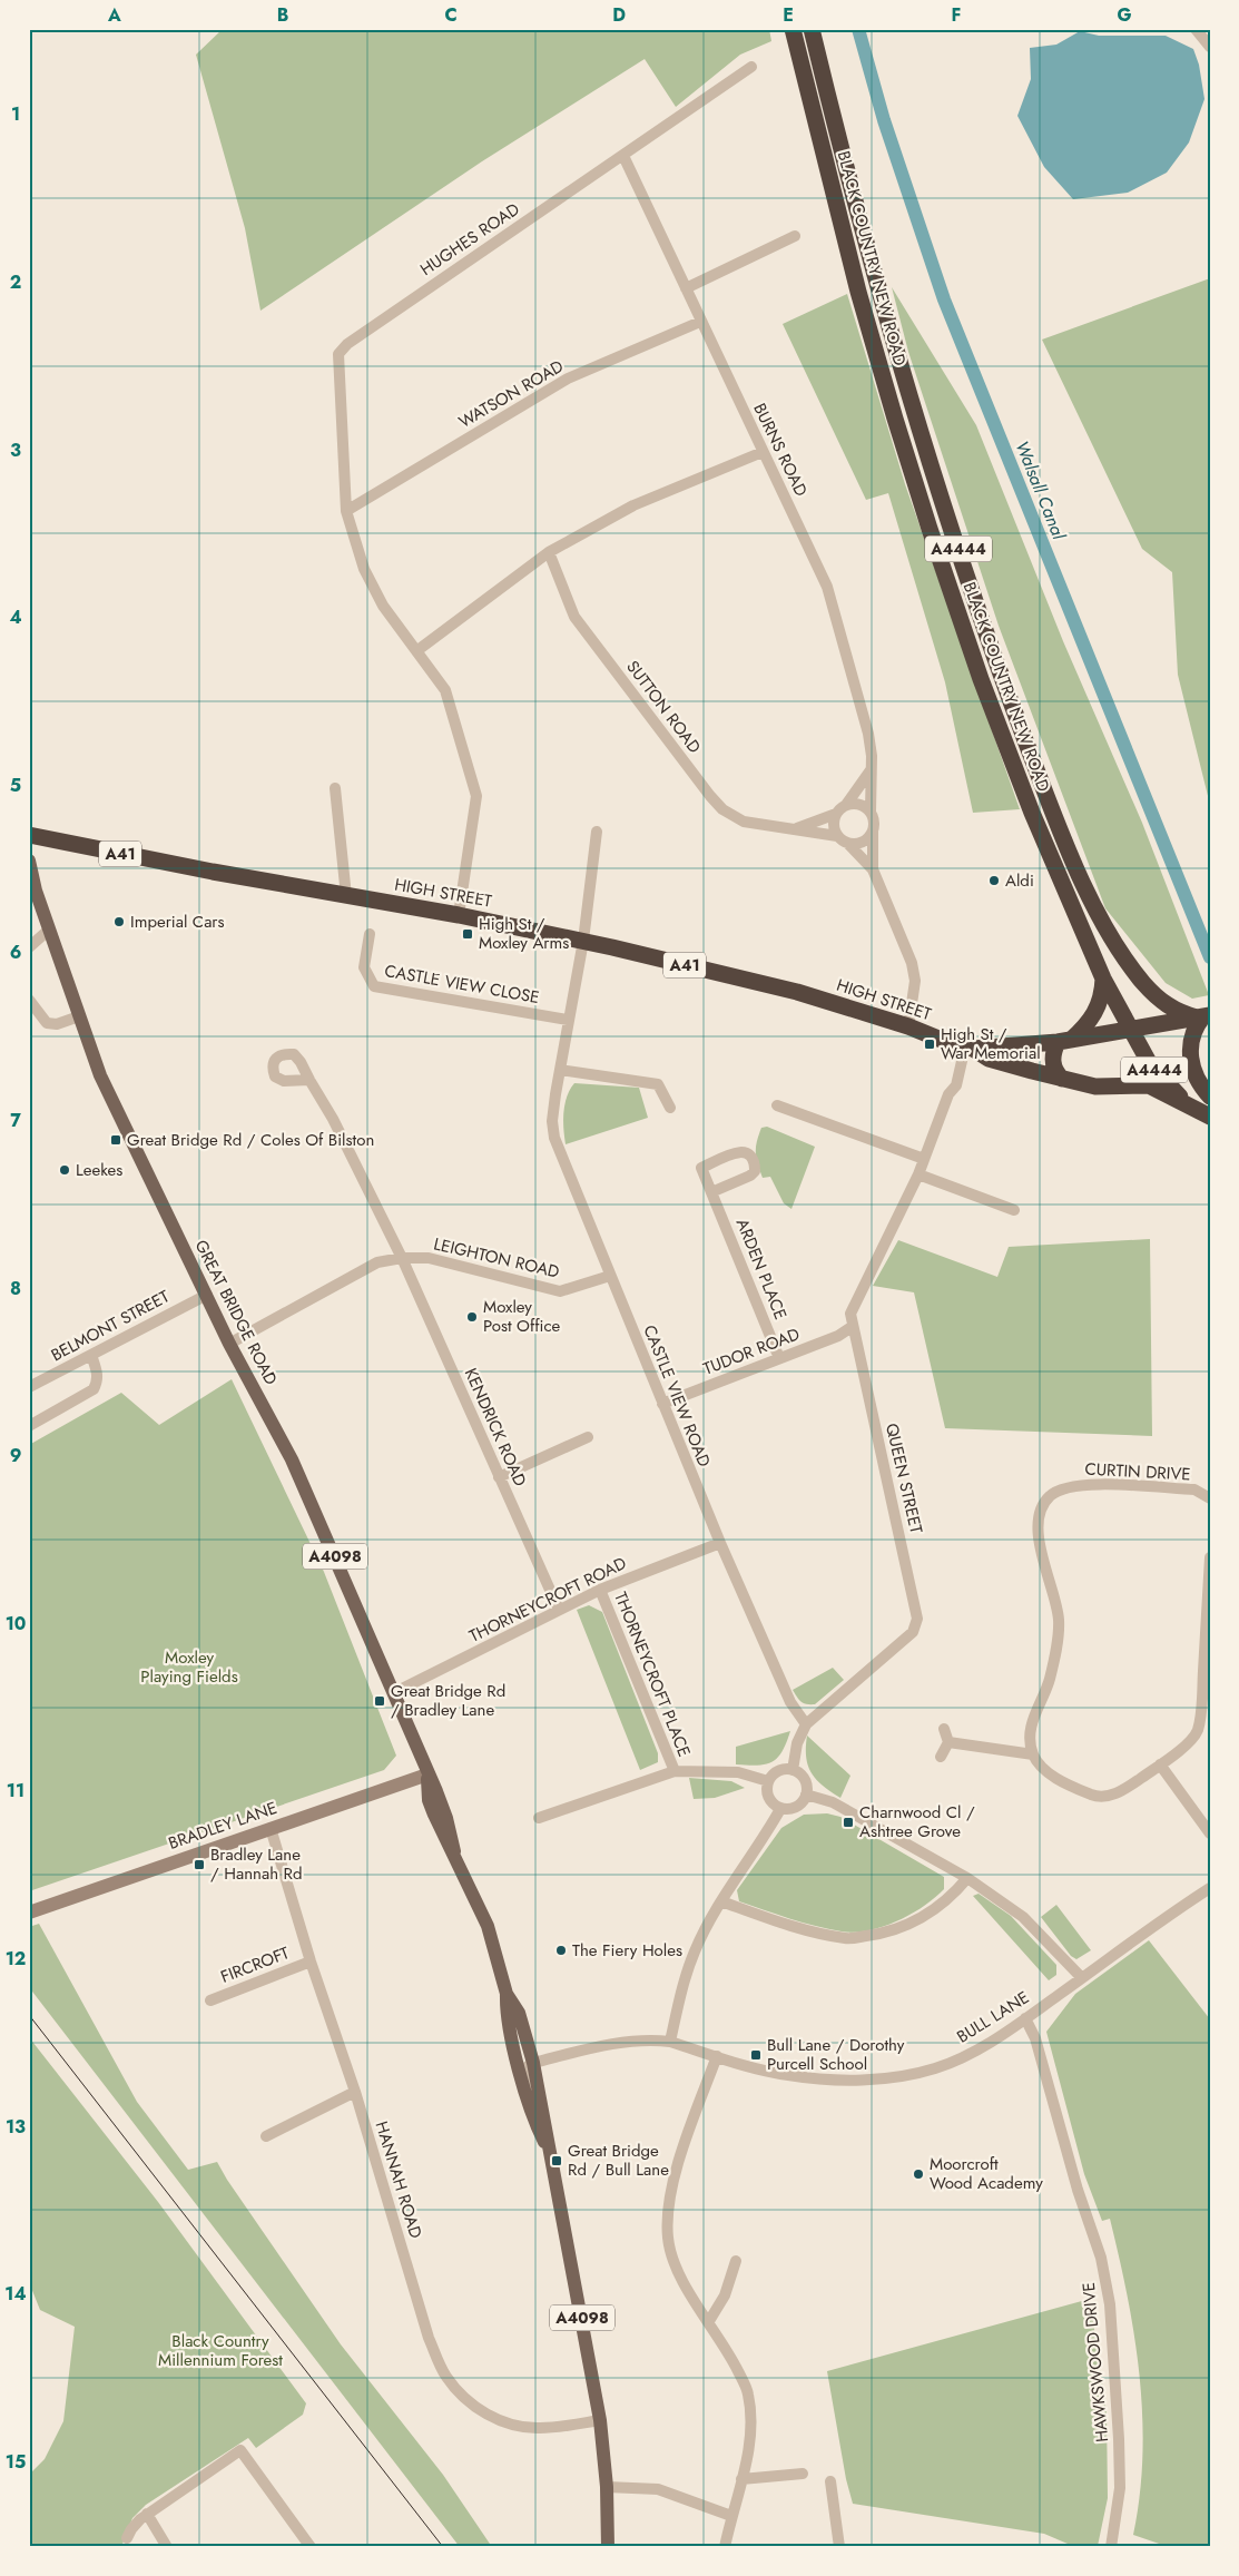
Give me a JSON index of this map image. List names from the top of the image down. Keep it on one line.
{"streets":{"highway":["BLACK COUNTRY NEW ROAD","A4444","A41","HIGH STREET"],"main road":["GREAT BRIDGE ROAD","A4098"],"street":["HUGHES ROAD","WATSON ROAD","BURNS ROAD","SUTTON ROAD","CASTLE VIEW CLOSE","LEIGHTON ROAD","ARDEN PLACE","BELMONT STREET","TUDOR ROAD","CASTLE VIEW ROAD","KENDRICK ROAD","CURTIN DRIVE","QUEEN STREET","THORNEYCROFT ROAD","THORNEYCROFT PLACE","BRADLEY LANE","FIRCROFT","BULL LANE","HANNAH ROAD","HAWKSWOOD DRIVE"]},"crossings":[["HUGHES ROAD","WATSON ROAD"],["HUGHES ROAD","BURNS ROAD"],["BLACK COUNTRY NEW ROAD","A41"],["BLACK COUNTRY NEW ROAD","HIGH STREET"],["WATSON ROAD","BURNS ROAD"],["BURNS ROAD","SUTTON ROAD"],["A41","HIGH STREET"],["HIGH STREET","CASTLE VIEW ROAD"],["HIGH STREET","QUEEN STREET"],["CASTLE VIEW CLOSE","CASTLE VIEW ROAD"],["LEIGHTON ROAD","GREAT BRIDGE ROAD"],["LEIGHTON ROAD","CASTLE VIEW ROAD"],["LEIGHTON ROAD","KENDRICK ROAD"],["ARDEN PLACE","TUDOR ROAD"],["GREAT BRIDGE ROAD","BELMONT STREET"],["GREAT BRIDGE ROAD","THORNEYCROFT ROAD"],["GREAT BRIDGE ROAD","BRADLEY LANE"],["GREAT BRIDGE ROAD","BULL LANE"],["GREAT BRIDGE ROAD","HANNAH ROAD"],["TUDOR ROAD","CASTLE VIEW ROAD"],["TUDOR ROAD","QUEEN STREET"],["CASTLE VIEW ROAD","QUEEN STREET"],["CASTLE VIEW ROAD","THORNEYCROFT ROAD"],["KENDRICK ROAD","THORNEYCROFT ROAD"],["THORNEYCROFT ROAD","THORNEYCROFT PLACE"],["BRADLEY LANE","HANNAH ROAD"],["FIRCROFT","HANNAH ROAD"],["BULL LANE","HAWKSWOOD DRIVE"]],"water":["Walsall Canal"],"parks":["Moxley Playing Fields","Black Country Millennium Forest"],"places":{"other":["Aldi","Imperial Cars","Leekes","Moxley Post Office","The Fiery Holes","Moorcroft Wood Academy"],"transit":["High St / Moxley Arms","High St / War Memorial","Great Bridge Rd / Coles Of Bilston","Great Bridge Rd / Bradley Lane","Charnwood Cl / Ashtree Grove","Bradley Lane / Hannah Rd","Bull Lane / Dorothy Purcell School","Great Bridge Rd / Bull Lane"]},"grid":{"columns":["A","B","C","D","E","F","G"],"rows":["1","2","3","4","5","6","7","8","9","10","11","12","13","14","15"]}}
